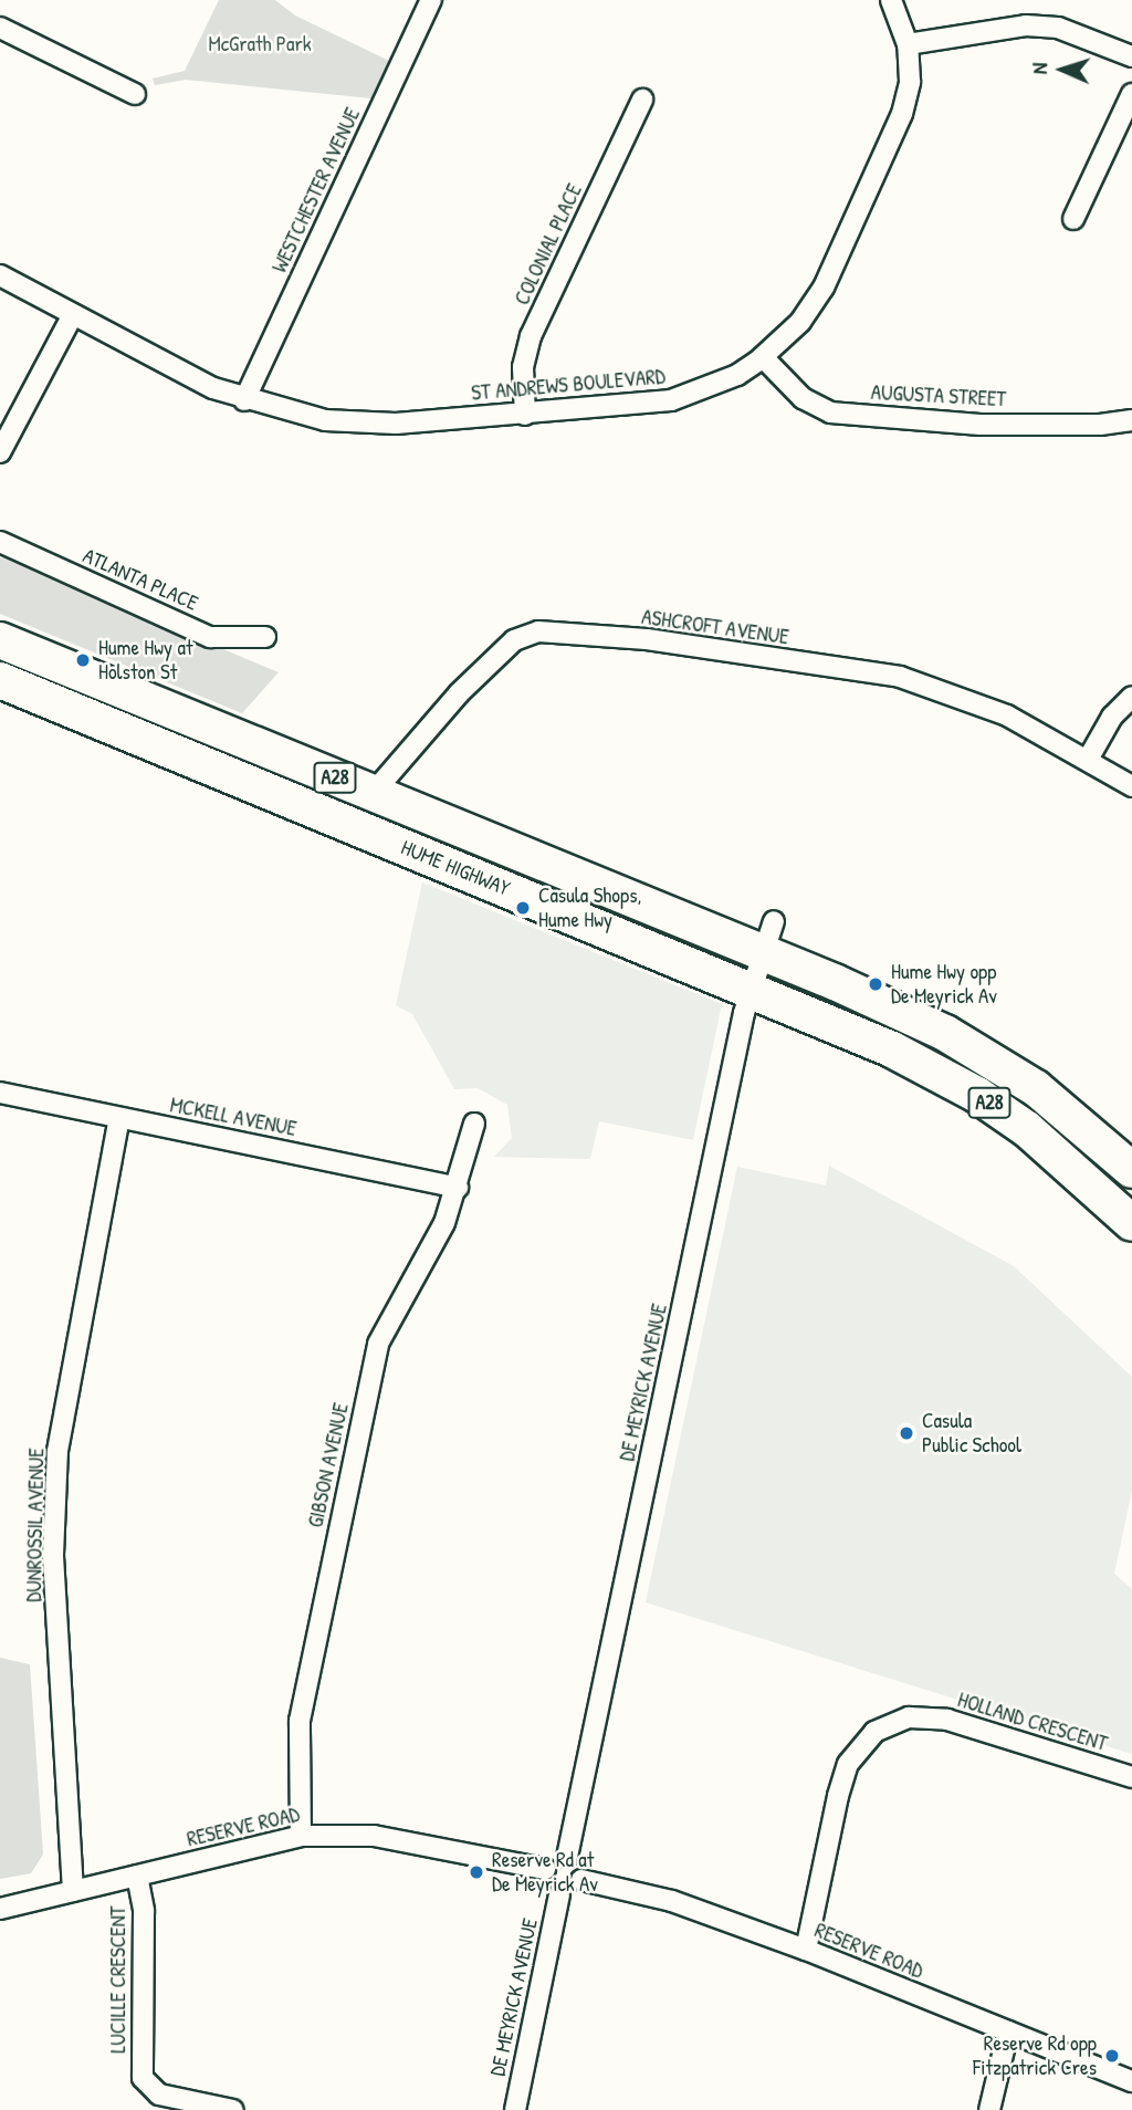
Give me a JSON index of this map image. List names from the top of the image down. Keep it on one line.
{"streets":{"highway":["A28","HUME HIGHWAY"],"street":["WESTCHESTER AVENUE","COLONIAL PLACE","ST ANDREWS BOULEVARD","AUGUSTA STREET","ATLANTA PLACE","ASHCROFT AVENUE","MCKELL AVENUE","DE MEYRICK AVENUE","GIBSON AVENUE","DUNROSSIL AVENUE","HOLLAND CRESCENT","RESERVE ROAD","LUCILLE CRESCENT"]},"crossings":[["WESTCHESTER AVENUE","ST ANDREWS BOULEVARD"],["COLONIAL PLACE","ST ANDREWS BOULEVARD"],["ST ANDREWS BOULEVARD","AUGUSTA STREET"],["ASHCROFT AVENUE","HUME HIGHWAY"],["HUME HIGHWAY","DE MEYRICK AVENUE"],["MCKELL AVENUE","GIBSON AVENUE"],["MCKELL AVENUE","DUNROSSIL AVENUE"],["DE MEYRICK AVENUE","RESERVE ROAD"],["GIBSON AVENUE","RESERVE ROAD"],["DUNROSSIL AVENUE","RESERVE ROAD"],["HOLLAND CRESCENT","RESERVE ROAD"],["RESERVE ROAD","LUCILLE CRESCENT"]],"parks":["McGrath Park"],"places":["Hume Hwy at Holston St","Casula Shops, Hume Hwy","Hume Hwy opp De Meyrick Av","Casula Public School","Reserve Rd at De Meyrick Av","Reserve Rd opp Fitzpatrick Cres"],"north":"left"}
